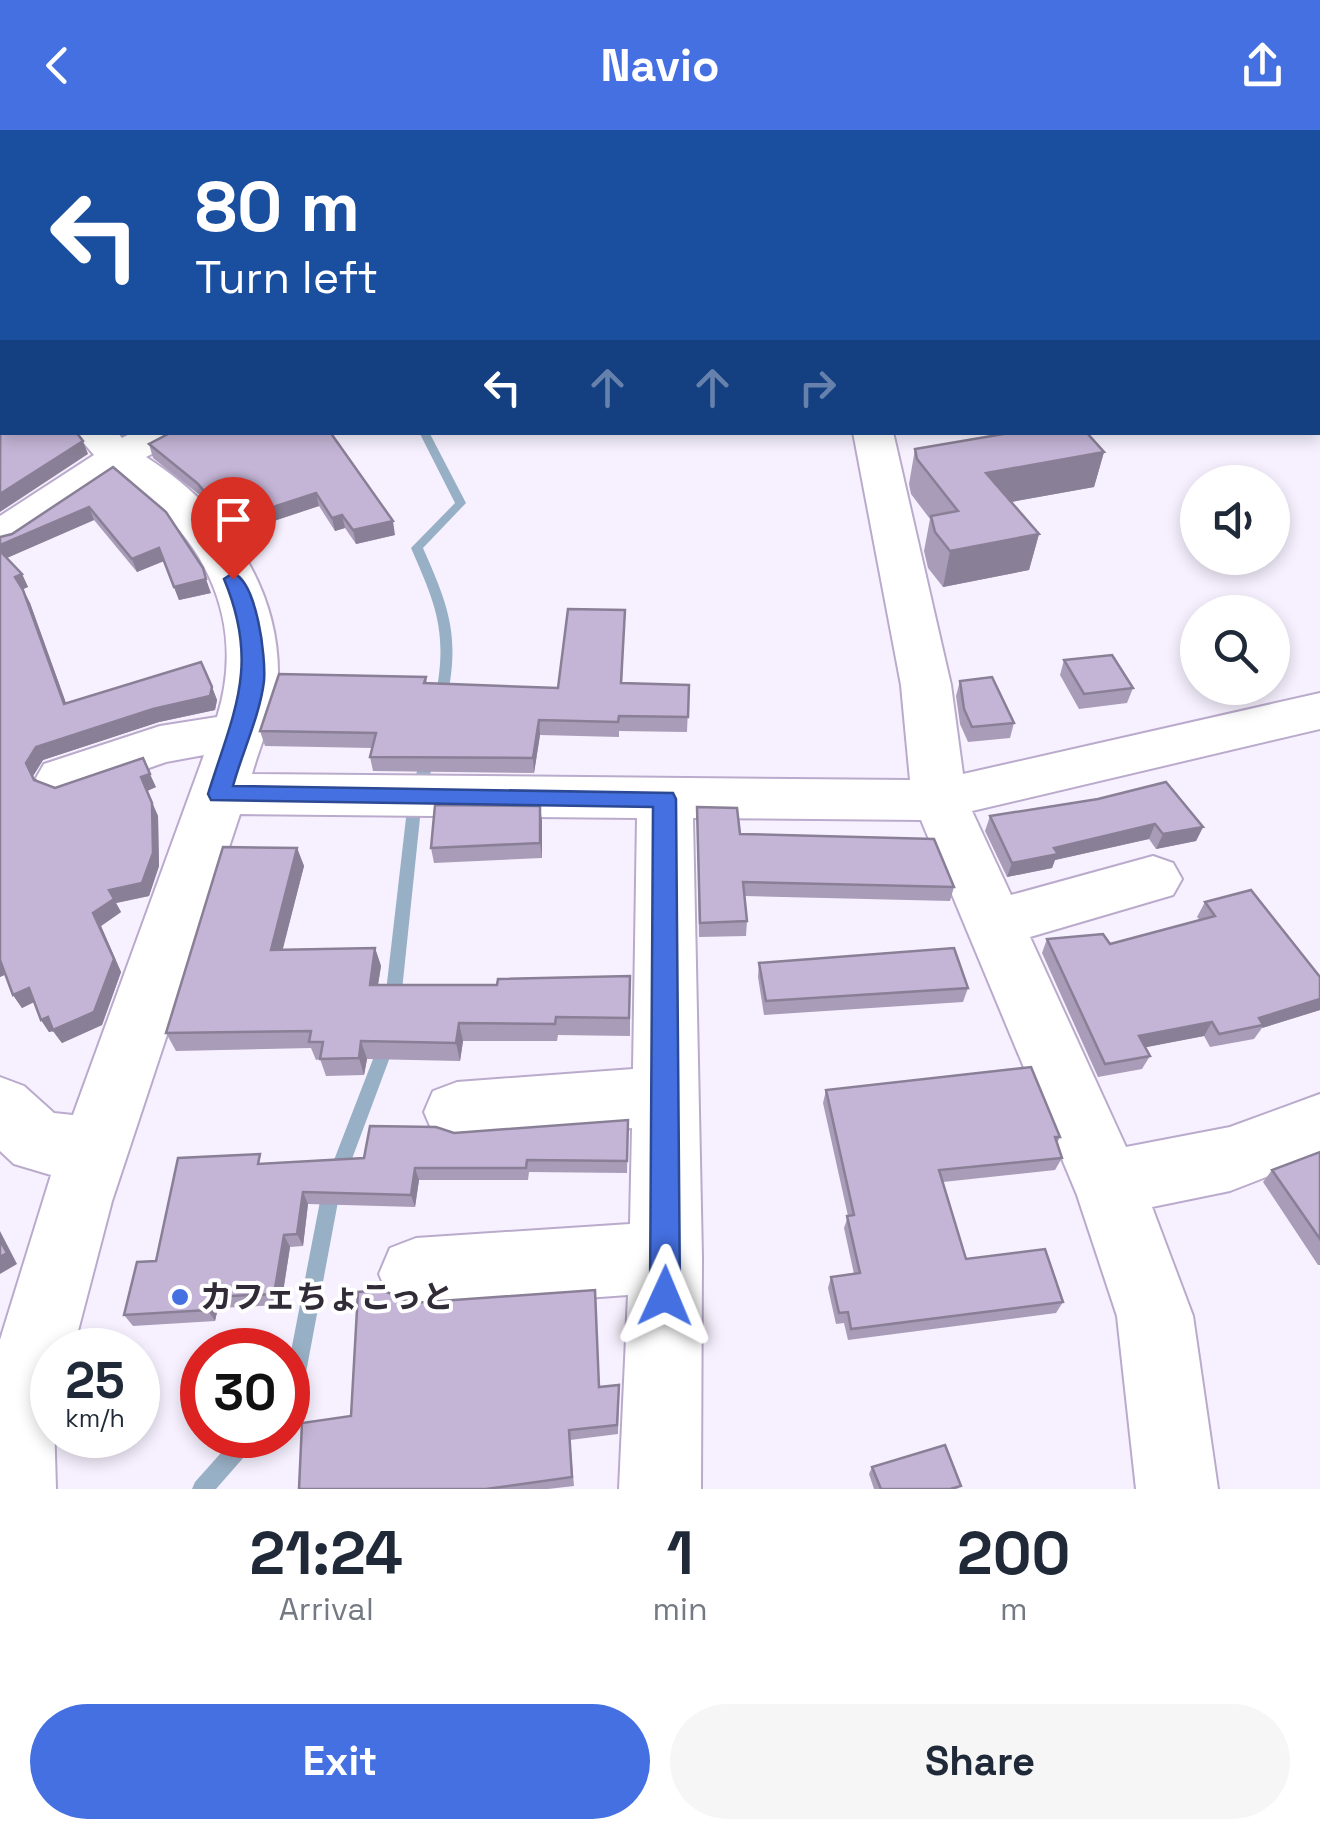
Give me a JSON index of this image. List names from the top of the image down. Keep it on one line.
{"places":["カフェちょこっと"],"page":{"header":"Navio","turn":["80 m","Turn left"],"speed":"25 km/h","limit":"30","eta":["21:24","Arrival","1","min","200","m"],"buttons":["Exit","Share"]}}
